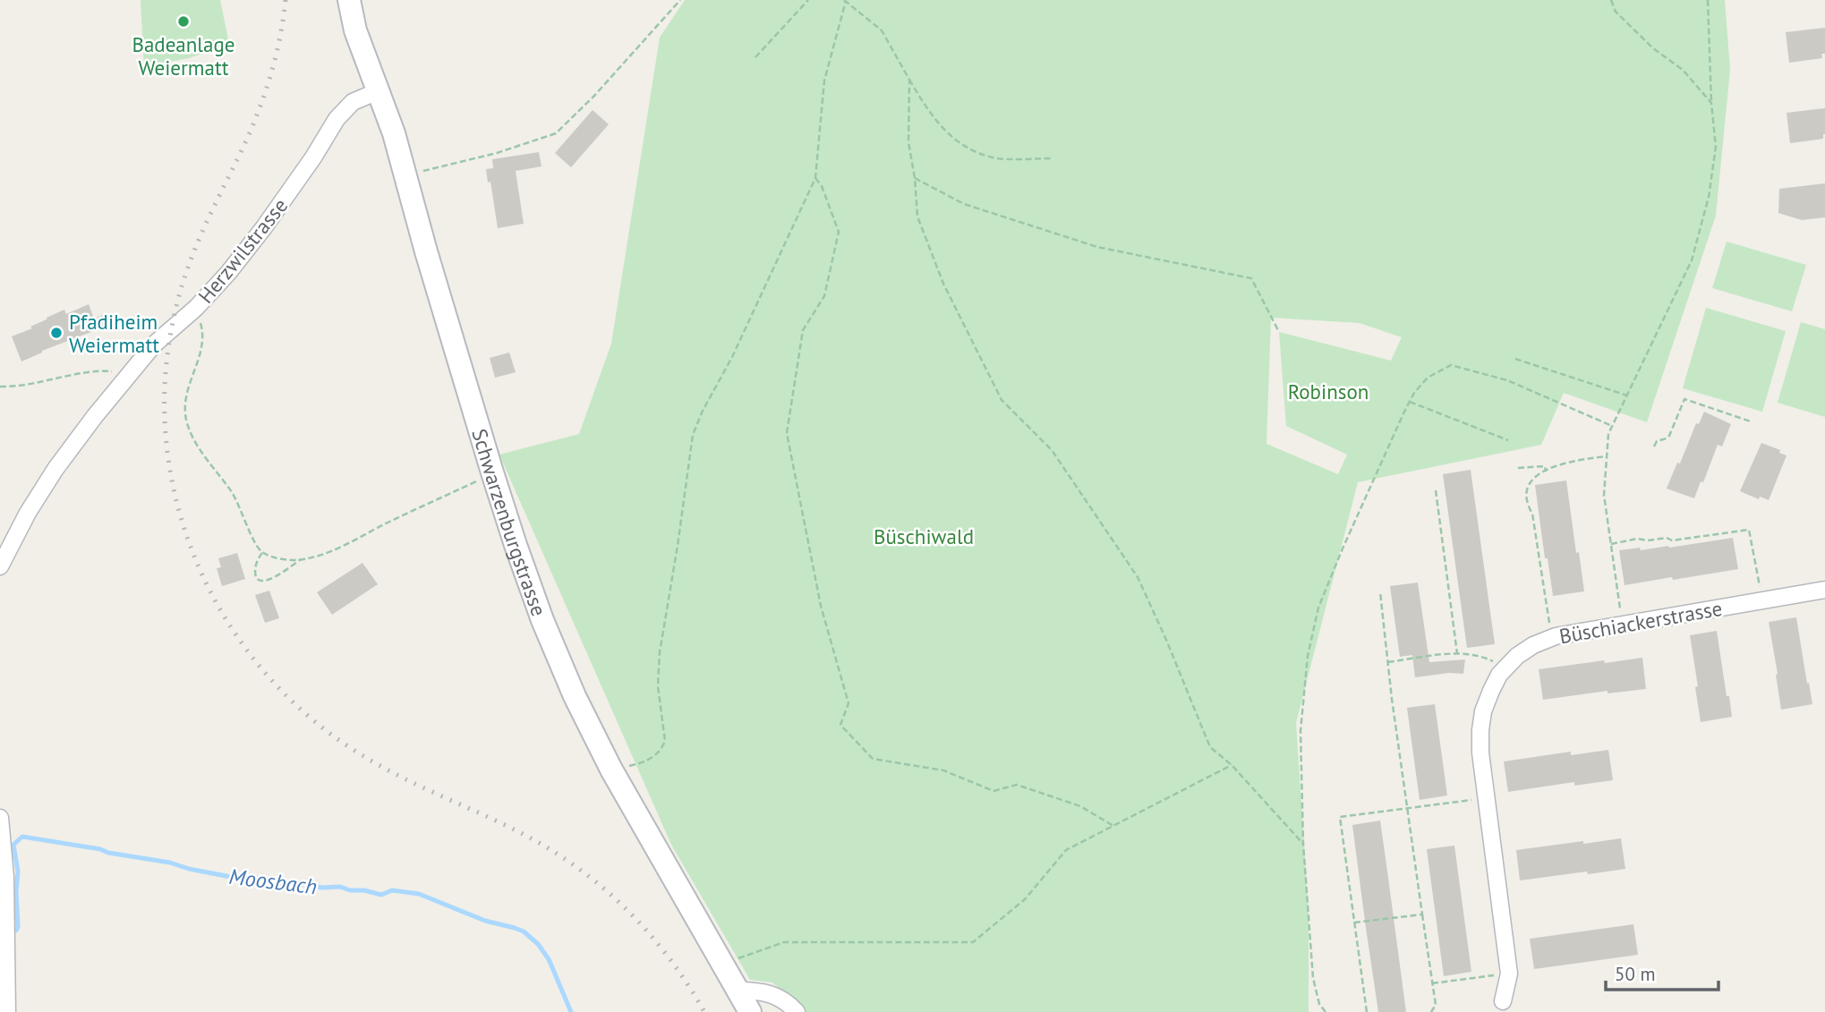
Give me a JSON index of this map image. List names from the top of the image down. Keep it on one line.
{"streets":{"main road":["Schwarzenburgstrasse"],"street":["Herzwilstrasse","Büschiackerstrasse"]},"crossings":[["Herzwilstrasse","Schwarzenburgstrasse"]],"water":["Moosbach"],"parks":["Robinson","Büschiwald"],"places":["Badeanlage Weiermatt","Pfadiheim Weiermatt"],"scale_bar":"50 m"}
